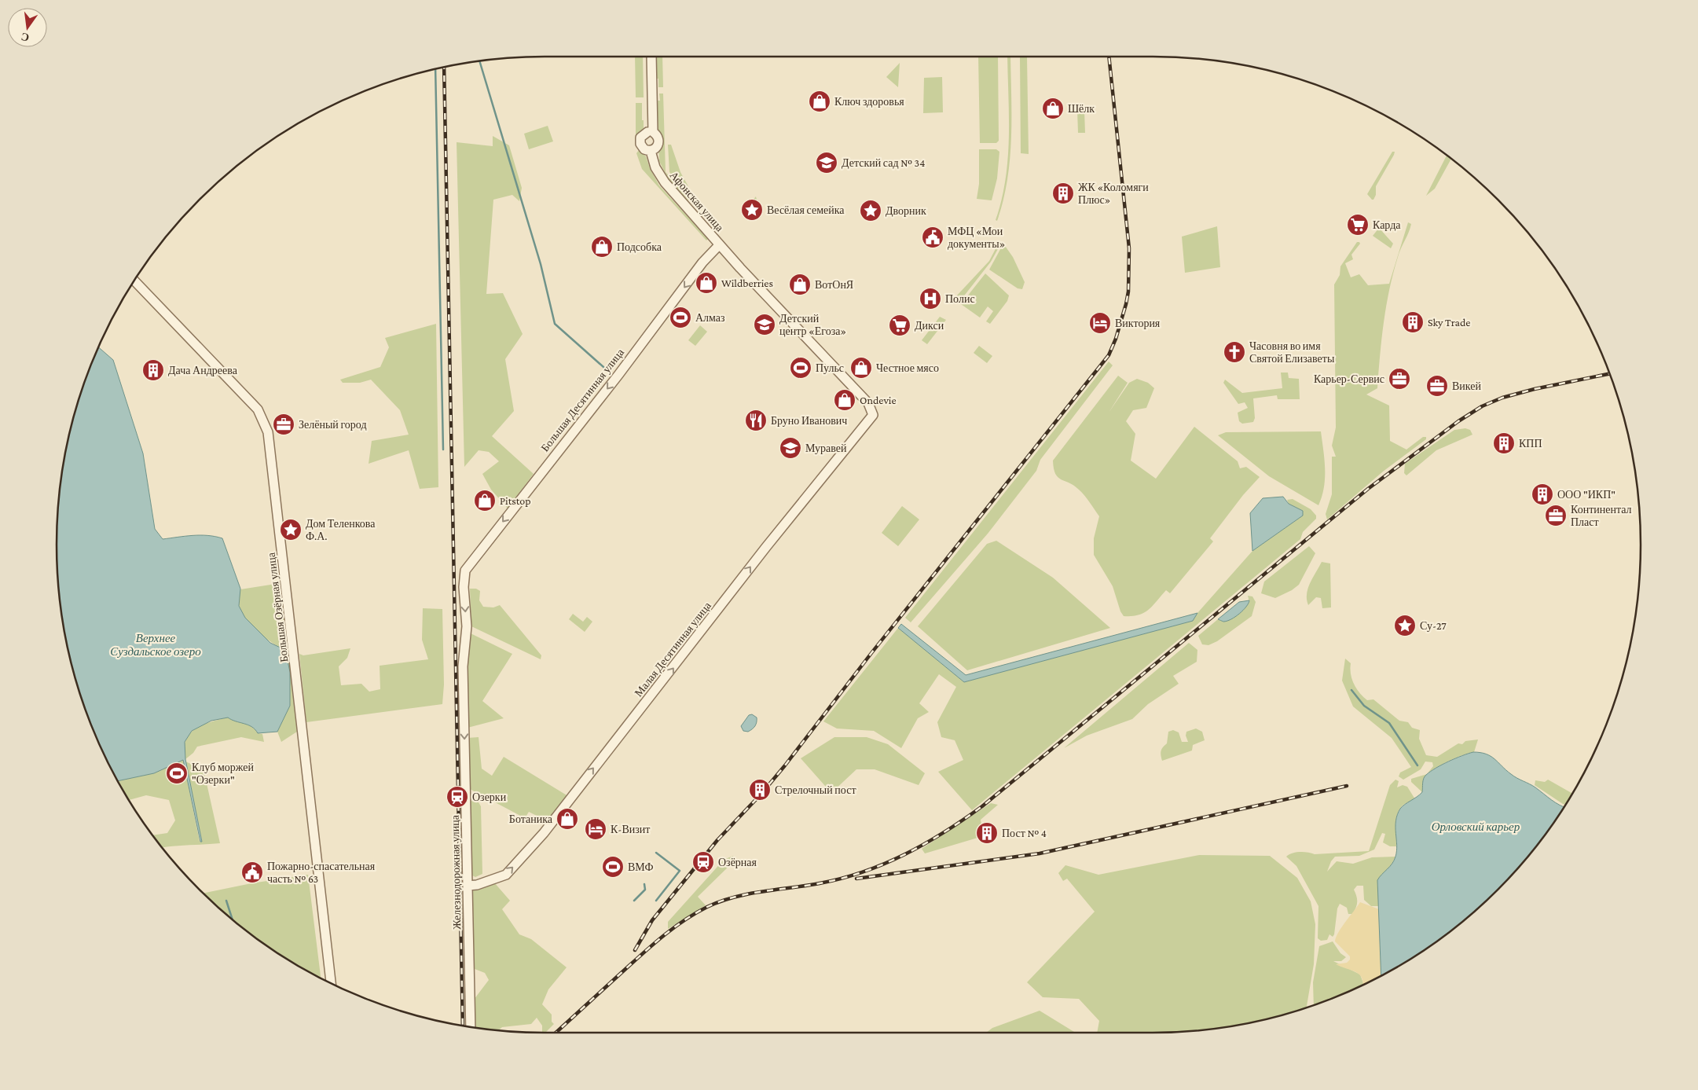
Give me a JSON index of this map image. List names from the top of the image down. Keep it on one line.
{"streets":{"street":["Афонская улица","Большая Десятинная улица","Большая Озёрная улица","Малая Десятинная улица","Железнодорожная улица"]},"crossings":[["Афонская улица","Большая Десятинная улица"],["Афонская улица","Малая Десятинная улица"],["Большая Десятинная улица","Железнодорожная улица"],["Малая Десятинная улица","Железнодорожная улица"]],"one_way":["Большая Десятинная улица","Малая Десятинная улица","Железнодорожная улица"],"water":["Верхнее Суздальское озеро","Орловский карьер"],"places":{"shop":["Ключ здоровья","Шёлк","Подсобка","Wildberries","ВотОнЯ","Честное мясо","Ondevie","Pitstop","Ботаника"],"school or university":["Детский сад № 34","Детский центр «Егоза»","Муравей"],"building":["ЖК «Коломяги Плюс»","Sky Trade","Дача Андреева","КПП","ООО \"ИКП\"","Стрелочный пост","Пост № 4"],"place":["Весёлая семейка","Дворник","Дом Теленкова Ф.А.","Су-27"],"supermarket":["Карда","Дикси"],"public building":["МФЦ «Мои документы»","Пожарно-спасательная часть № 63"],"hospital":["Полис"],"sports":["Алмаз","Пульс","Клуб моржей \"Озерки\"","ВМФ"],"hotel":["Виктория","К-Визит"],"church":["Часовня во имя Святой Елизаветы"],"office":["Карьер-Сервис","Викей","Зелёный город","Континентал Пласт"],"restaurant":["Бруно Иванович"],"station":["Озерки","Озёрная"]},"north":"bottom"}
